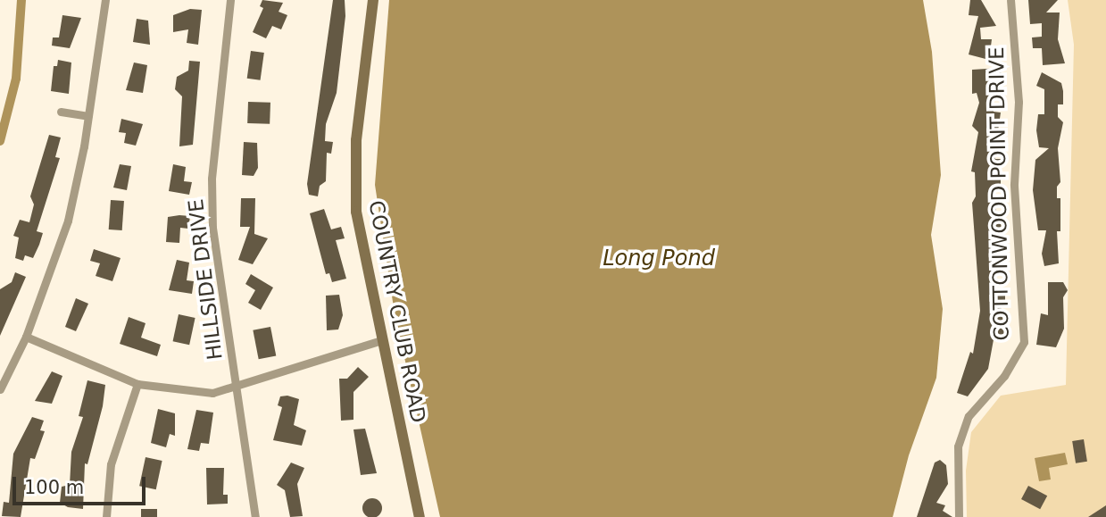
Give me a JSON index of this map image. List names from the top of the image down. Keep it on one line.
{"streets":{"street":["COTTONWOOD POINT DRIVE","HILLSIDE DRIVE","COUNTRY CLUB ROAD"]},"water":["Long Pond"],"scale_bar":"100 m"}
